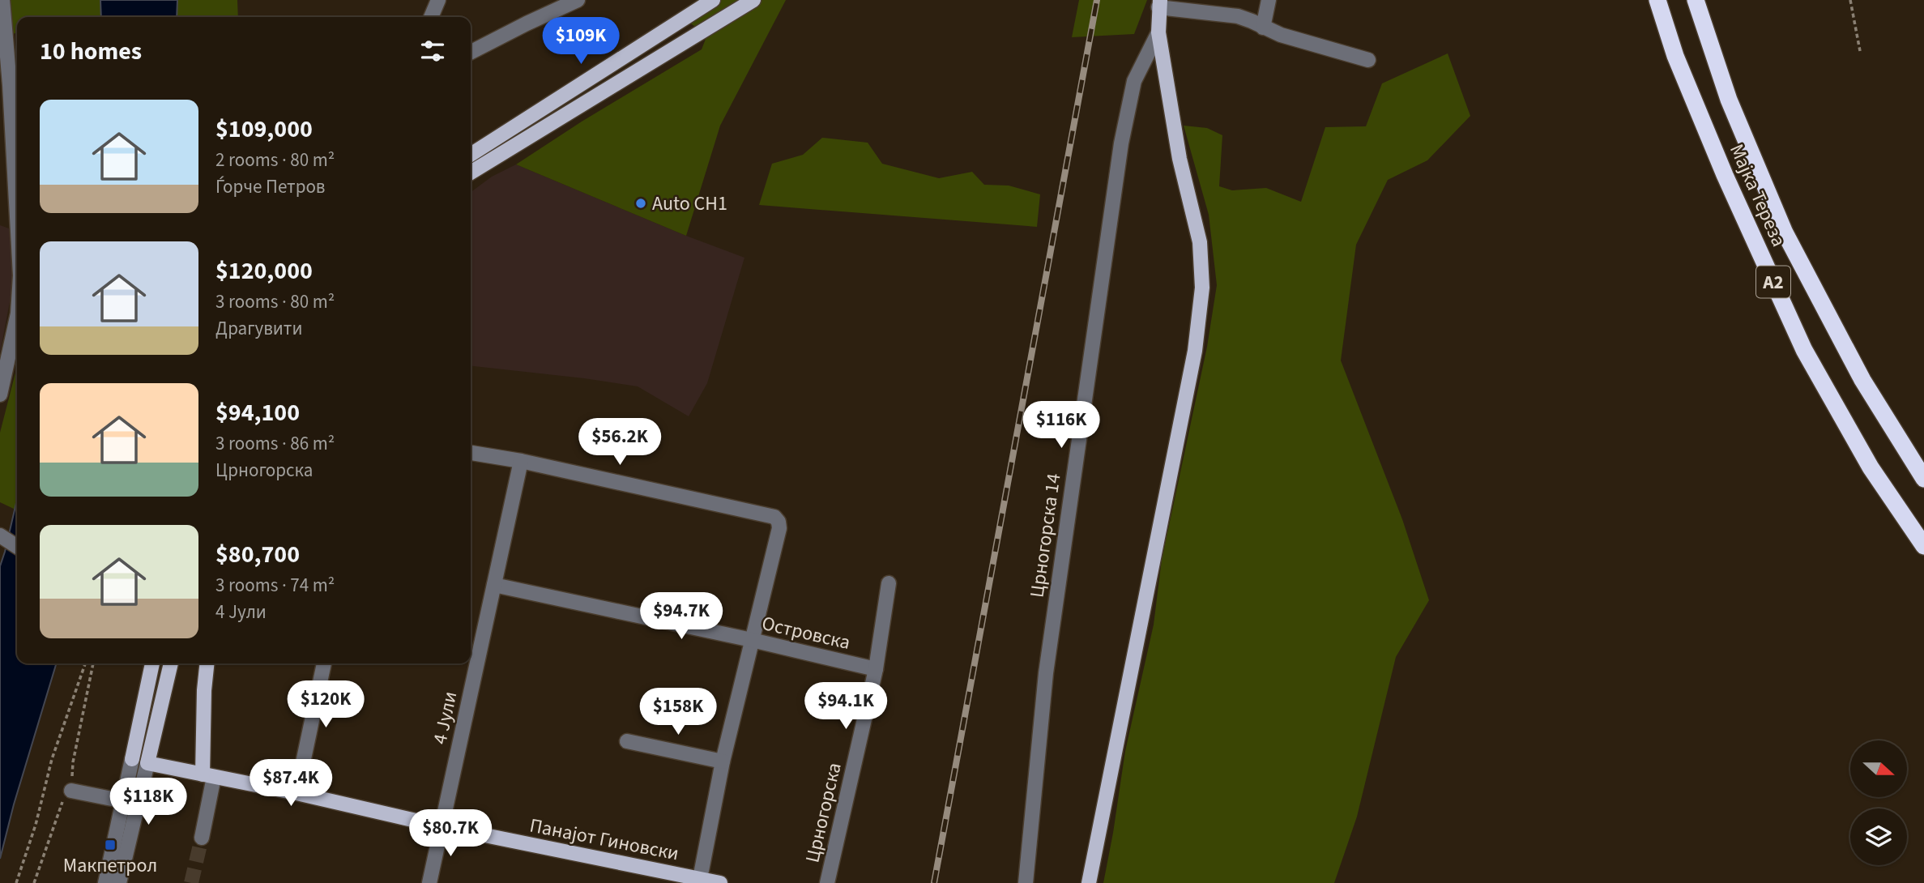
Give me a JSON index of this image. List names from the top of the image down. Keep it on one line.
{"streets":{"highway":["Мајка Тереза","A2"],"main road":["Панајот Гиновски"],"street":["Црногорска 14","Островска","4 Јули","Црногорска"]},"crossings":[["Островска","4 Јули"],["Островска","Црногорска"],["4 Јули","Панајот Гиновски"]],"places":{"other":["Auto CH1"],"transit":["Макпетрол"]},"north":"right","page":{"price":["$109K","$116K","$56.2K","$94.7K","$120K","$94.1K","$158K","$87.4K","$118K","$80.7K"],"heading":"10 homes","list":[{"name":"$109,000","note":"2 rooms · 80 m² · Ѓорче Петров"},{"name":"$120,000","note":"3 rooms · 80 m² · Драгувити"},{"name":"$94,100","note":"3 rooms · 86 m² · Црногорска"},{"name":"$80,700","note":"3 rooms · 74 m² · 4 Јули"}]}}
